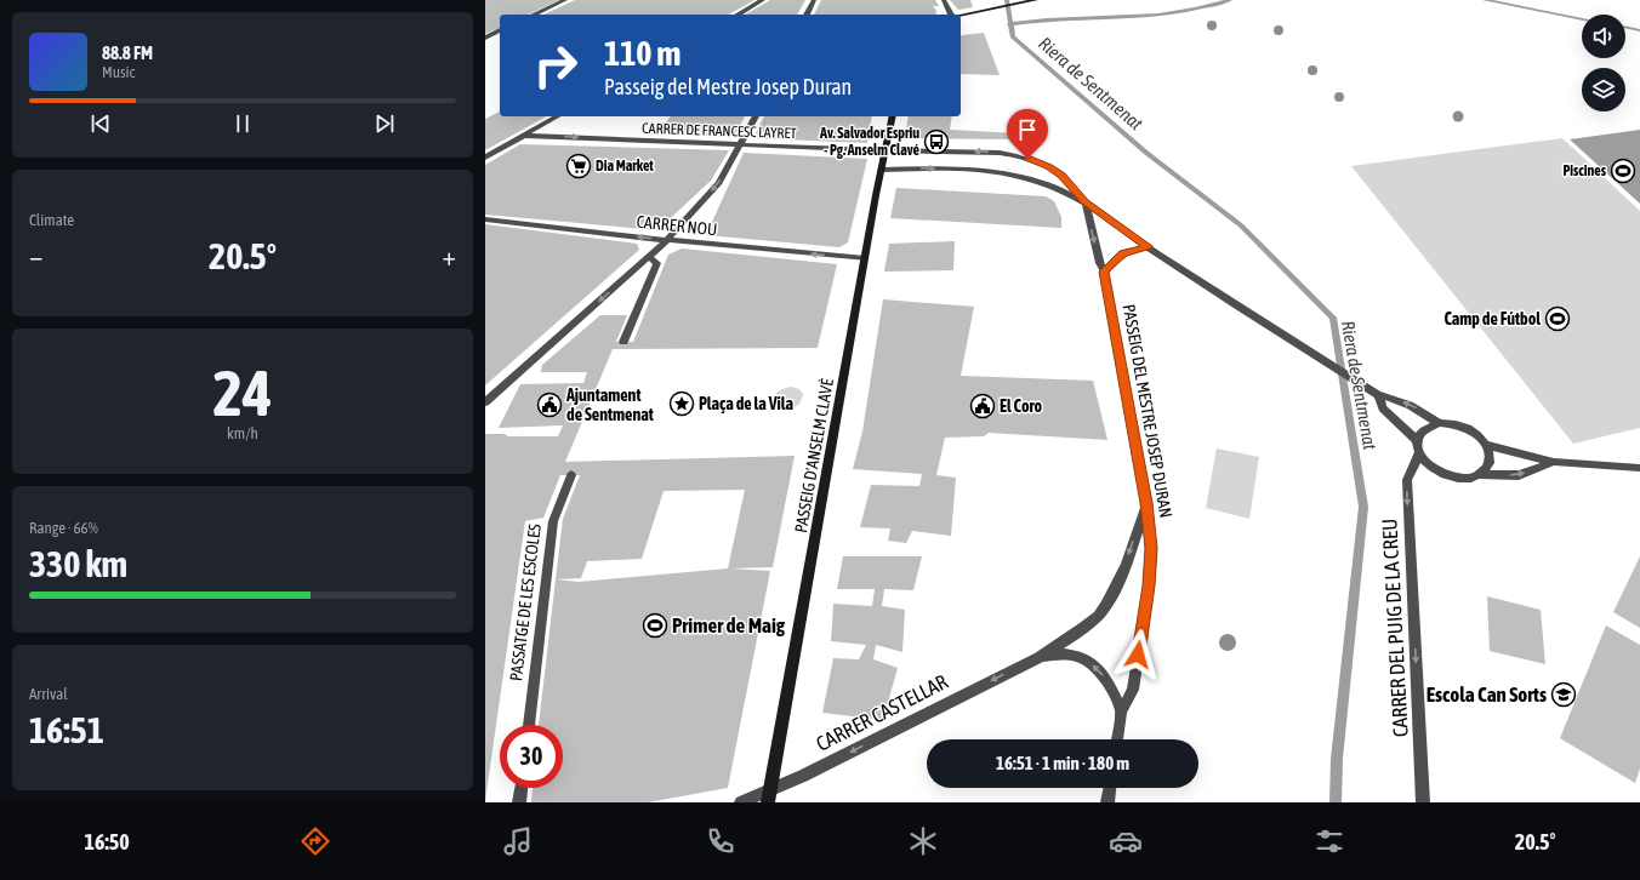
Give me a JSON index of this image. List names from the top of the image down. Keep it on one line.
{"streets":{"street":["CARRER DE FRANCESC LAYRET","CARRER NOU","PASSEIG DEL MESTRE JOSEP DURAN","PASSEIG D'ANSELM CLAVÈ","PASSATGE DE LES ESCOLES","CARRER DEL PUIG DE LA CREU","CARRER CASTELLAR"]},"crossings":[["CARRER DE FRANCESC LAYRET","PASSEIG DEL MESTRE JOSEP DURAN"],["CARRER DE FRANCESC LAYRET","PASSEIG D'ANSELM CLAVÈ"],["CARRER NOU","PASSEIG D'ANSELM CLAVÈ"],["PASSEIG D'ANSELM CLAVÈ","CARRER CASTELLAR"]],"one_way":["CARRER NOU","CARRER DEL PUIG DE LA CREU","CARRER CASTELLAR"],"water":["Riera de Sentmenat"],"places":{"bus stop":["Av. Salvador Espriu - Pg. Anselm Clavé"],"supermarket":["Dia Market"],"sports":["Piscines","Camp de Fútbol","Primer de Maig"],"place":["Plaça de la Vila"],"public building":["Ajuntament de Sentmenat","El Coro"],"school or university":["Escola Can Sorts"]},"page":{"turn":["110 m","Passeig del Mestre Josep Duran"],"song":["88.8 FM","Music"],"tile":["Climate",["24","km/h"],["Range · 66%","330 km"],["Arrival","16:51"]],"heat":["−","20.5°","+"],"limit":"30","trip":"16:51 · 1 min · 180 m","tabs":["16:50","20.5°"]}}
